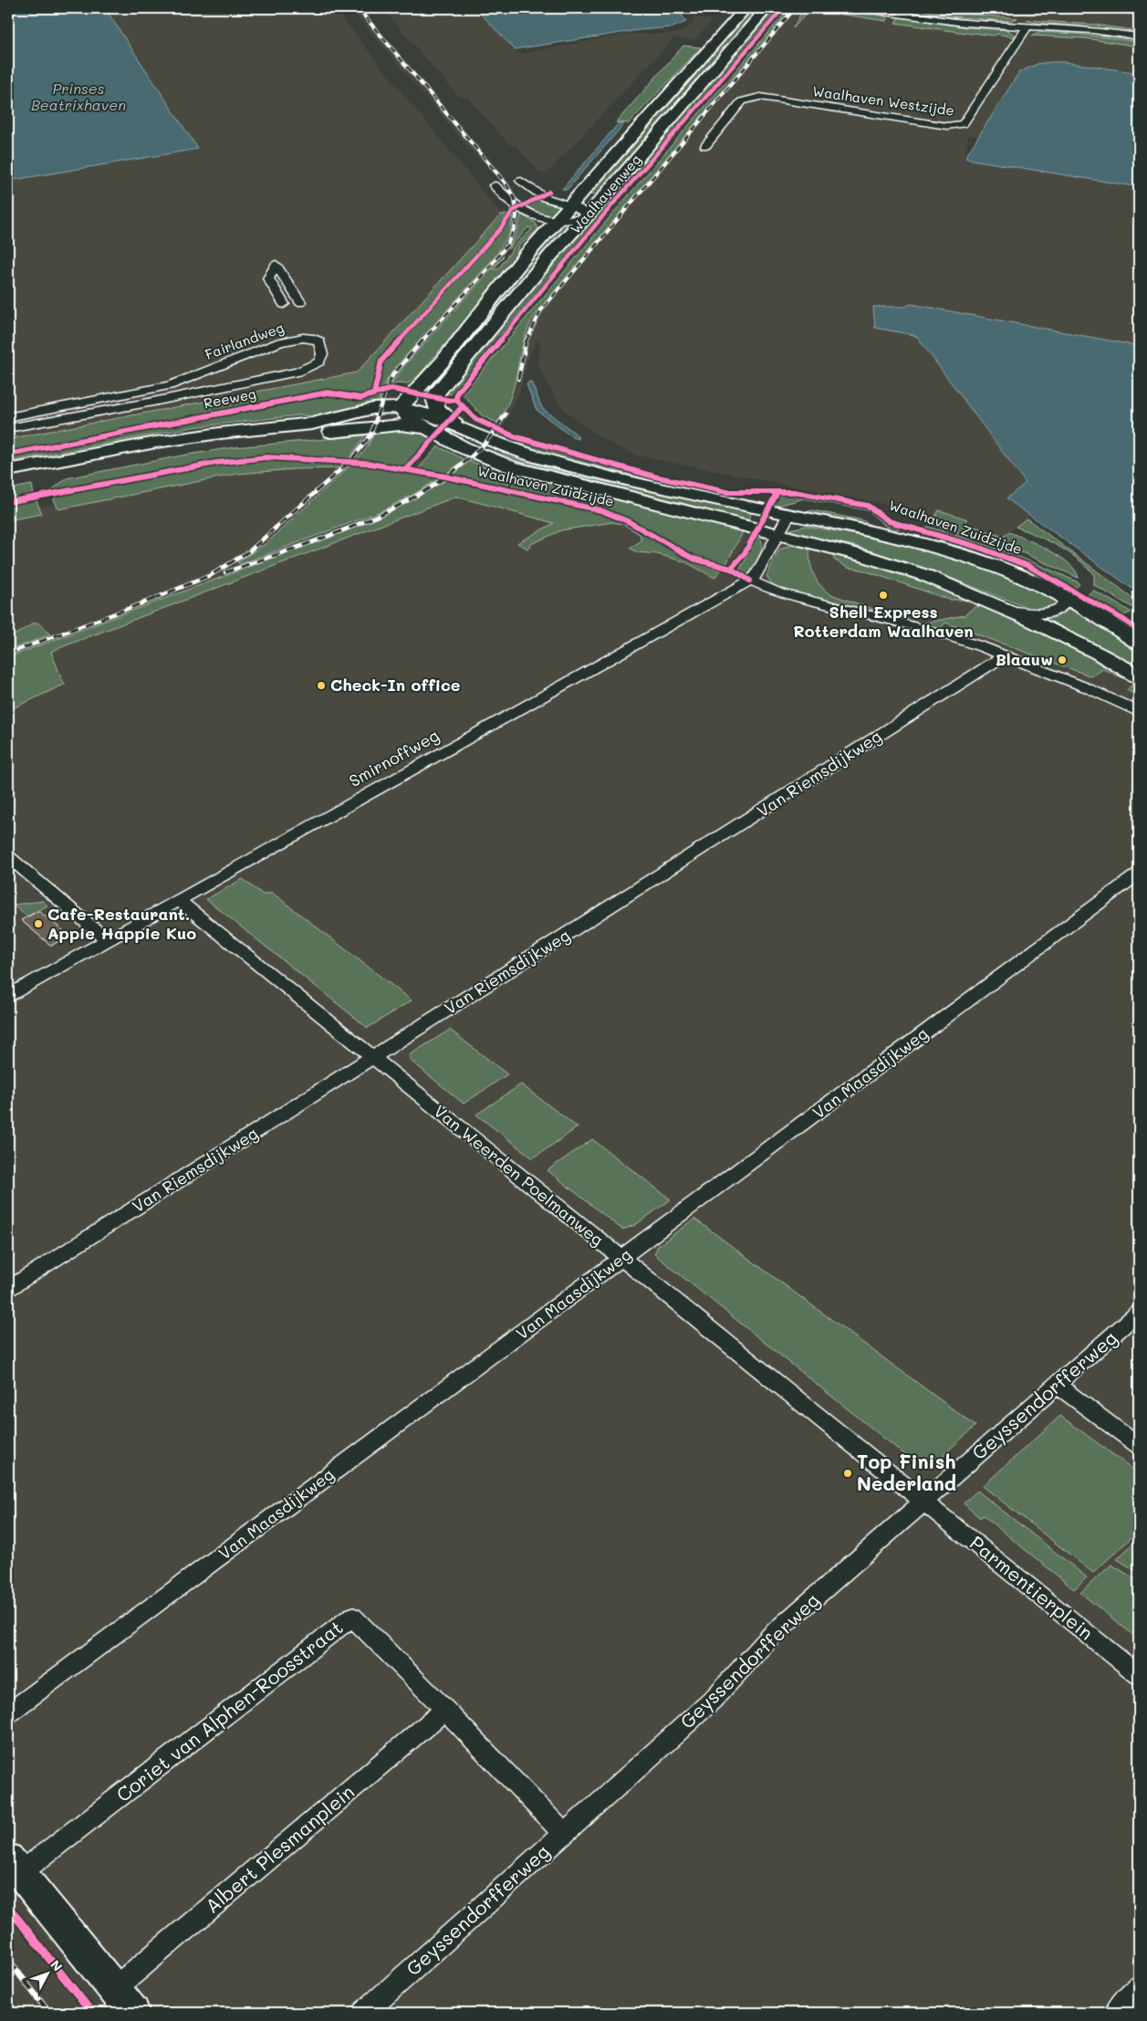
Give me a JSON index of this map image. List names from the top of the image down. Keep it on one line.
{"streets":{"main road":["Waalhavenweg","Reeweg","Waalhaven Zuidzijde"],"street":["Waalhaven Westzijde","Fairlandweg","Smirnoffweg","Van Riemsdijkweg","Van Maasdijkweg","Van Weerden Poelmanweg","Geyssendorfferweg","Parmentierplein","Coriet van Alphen-Roosstraat","Albert Plesmanplein"]},"crossings":[["Waalhavenweg","Reeweg"],["Waalhavenweg","Waalhaven Zuidzijde"],["Reeweg","Waalhaven Zuidzijde"],["Waalhaven Zuidzijde","Smirnoffweg"],["Smirnoffweg","Van Weerden Poelmanweg"],["Van Riemsdijkweg","Van Weerden Poelmanweg"],["Van Maasdijkweg","Van Weerden Poelmanweg"],["Van Weerden Poelmanweg","Geyssendorfferweg"],["Van Weerden Poelmanweg","Parmentierplein"],["Geyssendorfferweg","Parmentierplein"],["Geyssendorfferweg","Coriet van Alphen-Roosstraat"],["Coriet van Alphen-Roosstraat","Albert Plesmanplein"]],"water":["Prinses Beatrixhaven"],"places":["Shell Express Rotterdam Waalhaven","Blaauw","Check-In office","Cafe-Restaurant. Appie Happie Kuo","Top Finish Nederland"],"north":"top right"}
